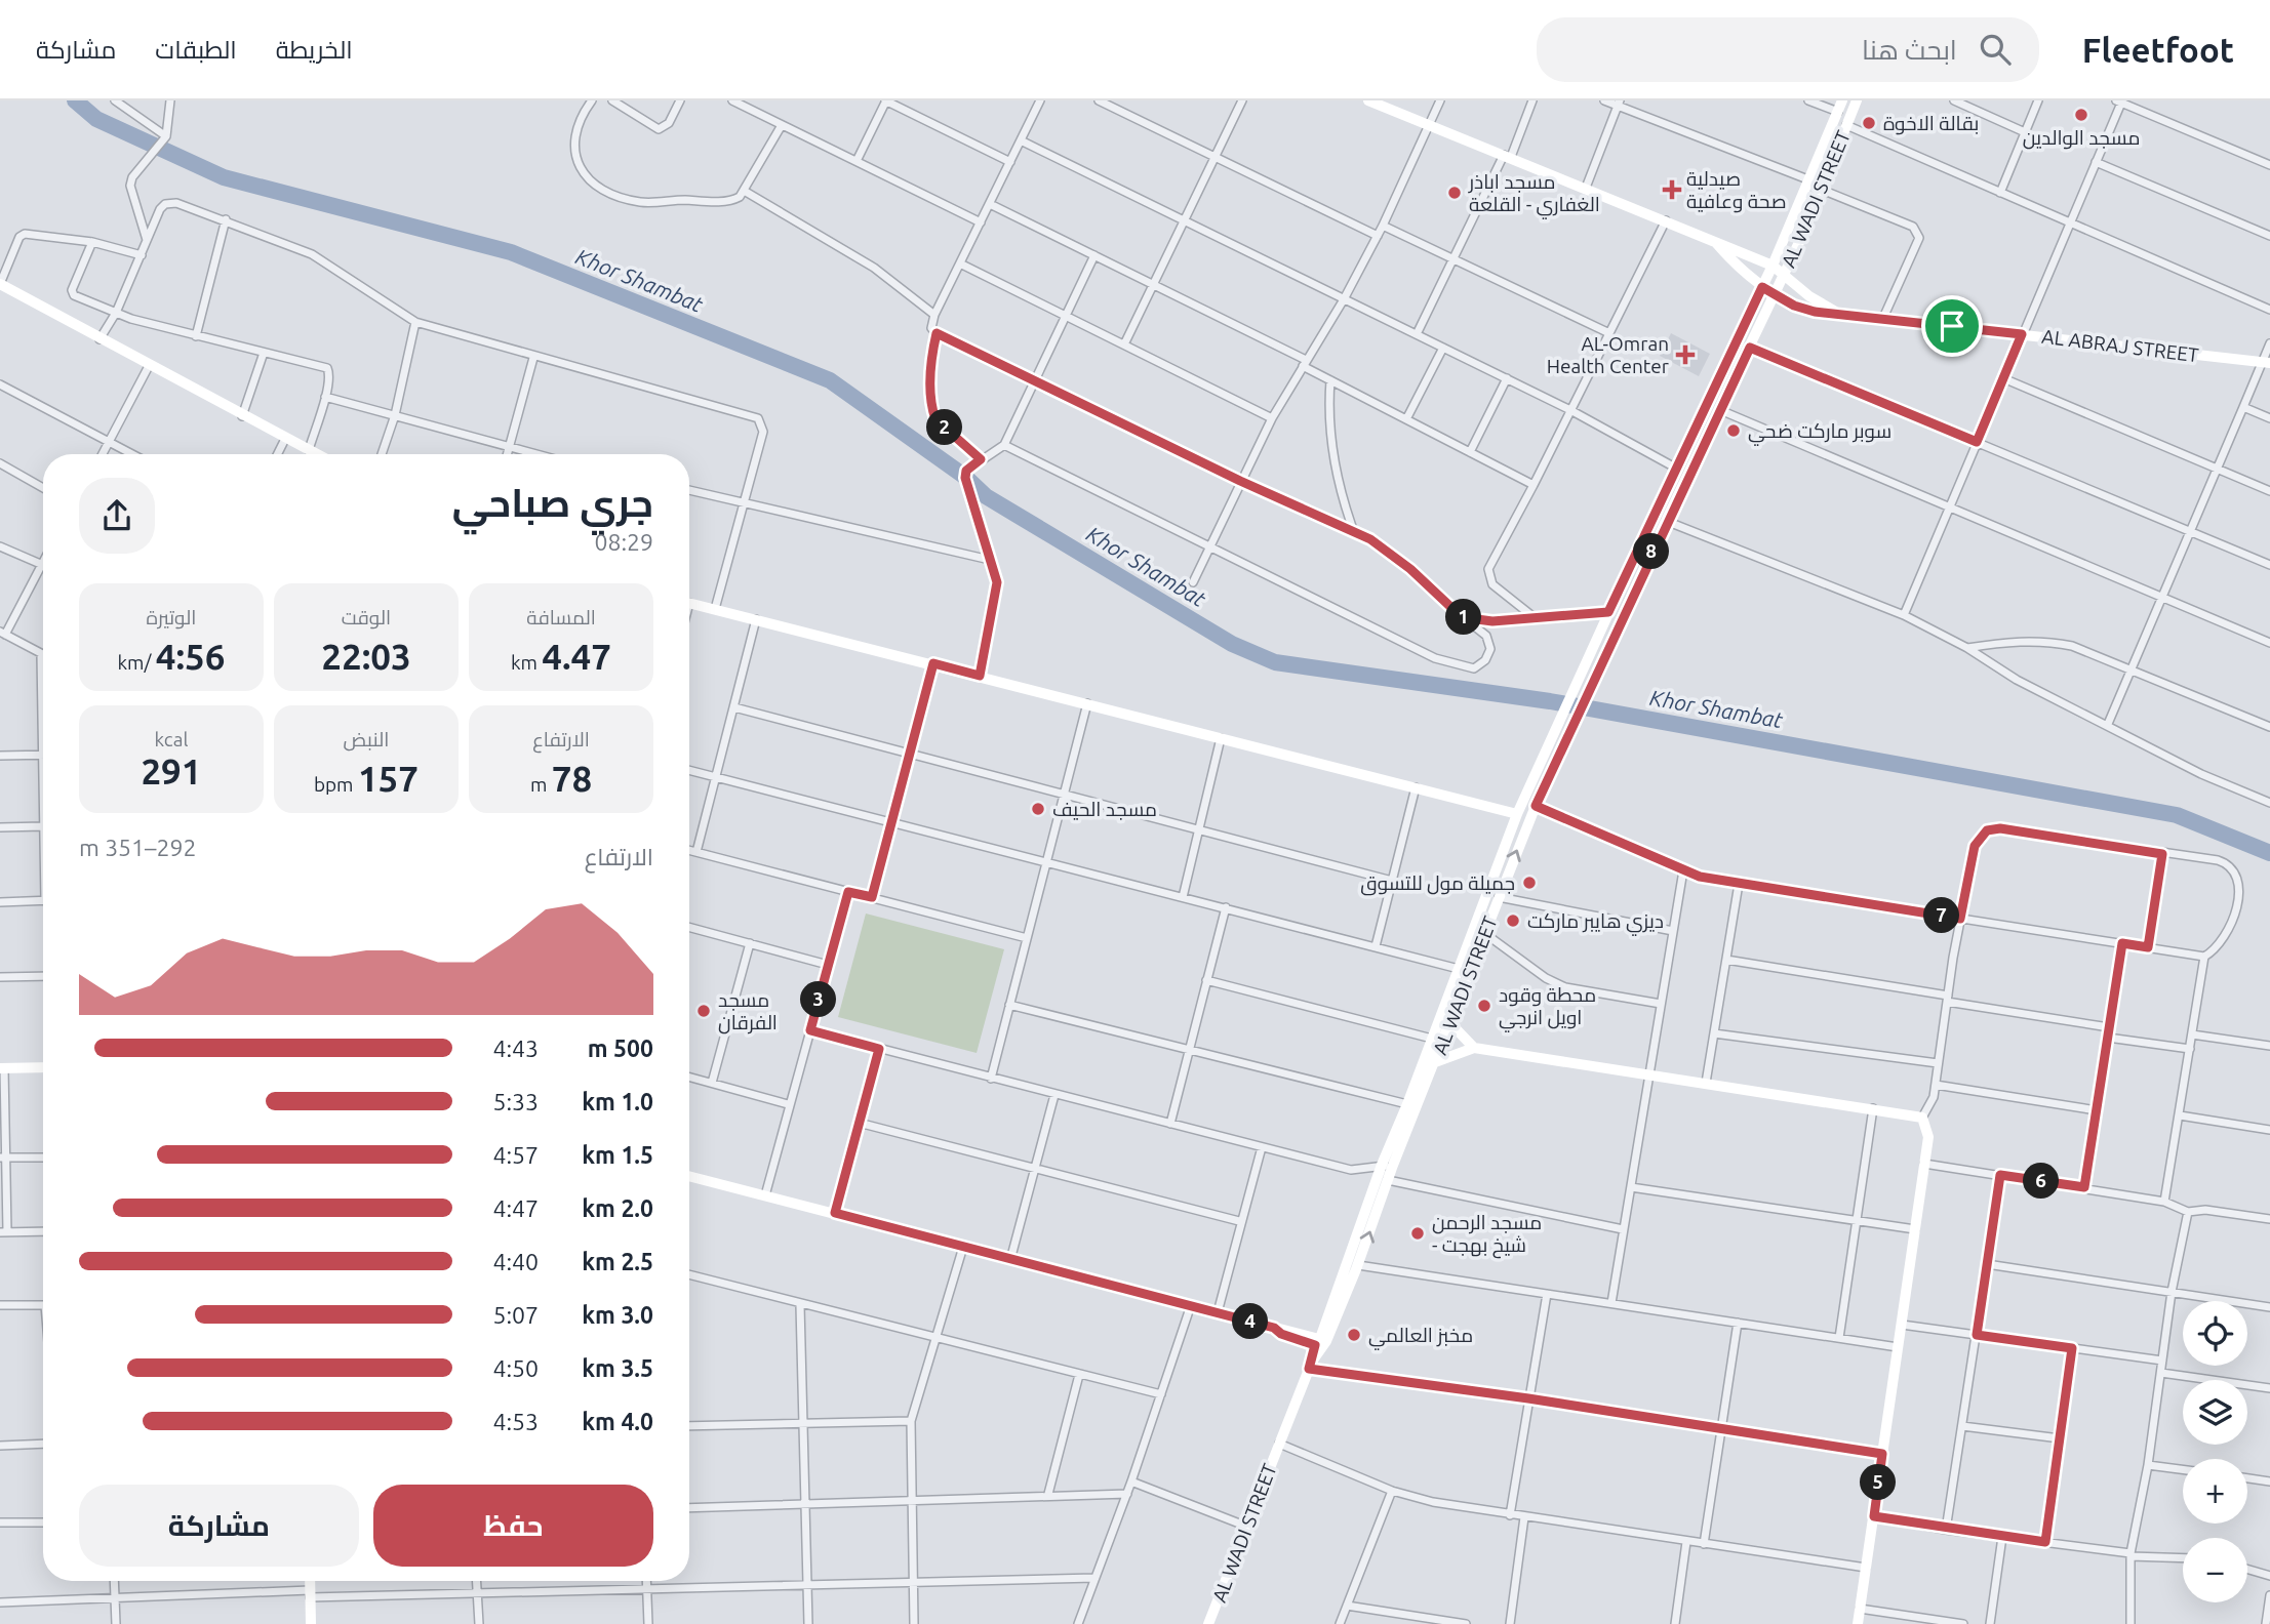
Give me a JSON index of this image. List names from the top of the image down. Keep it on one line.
{"streets":{"street":["AL WADI STREET","AL ABRAJ STREET"]},"crossings":[["AL WADI STREET","AL ABRAJ STREET"]],"water":["Khor Shambat"],"places":{"other":["مسجد الوالدين","بقالة الاخوة","مسجد اباذر الغفاري - القلعة","سوبر ماركت ضحي","مسجد الحيف","جميلة مول للتسوق","ديزي هايبر ماركت","محطة وقود اويل انرجي","مسجد الفرقان","مسجد الرحمن - شيخ بهجت","مخبز العالمي"],"health":["صيدلية صحة وعافية","AL-Omran Health Center"]},"page":{"header":"Fleetfoot","search":"ابحث هنا","nav":["الخريطة","الطبقات","مشاركة"],"pins":["2","8","1","7","3","6","4","5"],"heading":["جري صباحي","08:29"],"stats":[["المسافة","4.47 km"],["الوقت","22:03"],["الوتيرة","4:56 /km"],["الارتفاع","78 m"],["النبض","157 bpm"],["kcal","291"]],"chart":["الارتفاع","292–351 m"],"list":[{"name":"500 m","note":"4:43"},{"name":"1.0 km","note":"5:33"},{"name":"1.5 km","note":"4:57"},{"name":"2.0 km","note":"4:47"},{"name":"2.5 km","note":"4:40"},{"name":"3.0 km","note":"5:07"},{"name":"3.5 km","note":"4:50"},{"name":"4.0 km","note":"4:53"}],"map_buttons":["+","−"],"buttons":["حفظ","مشاركة"]}}
